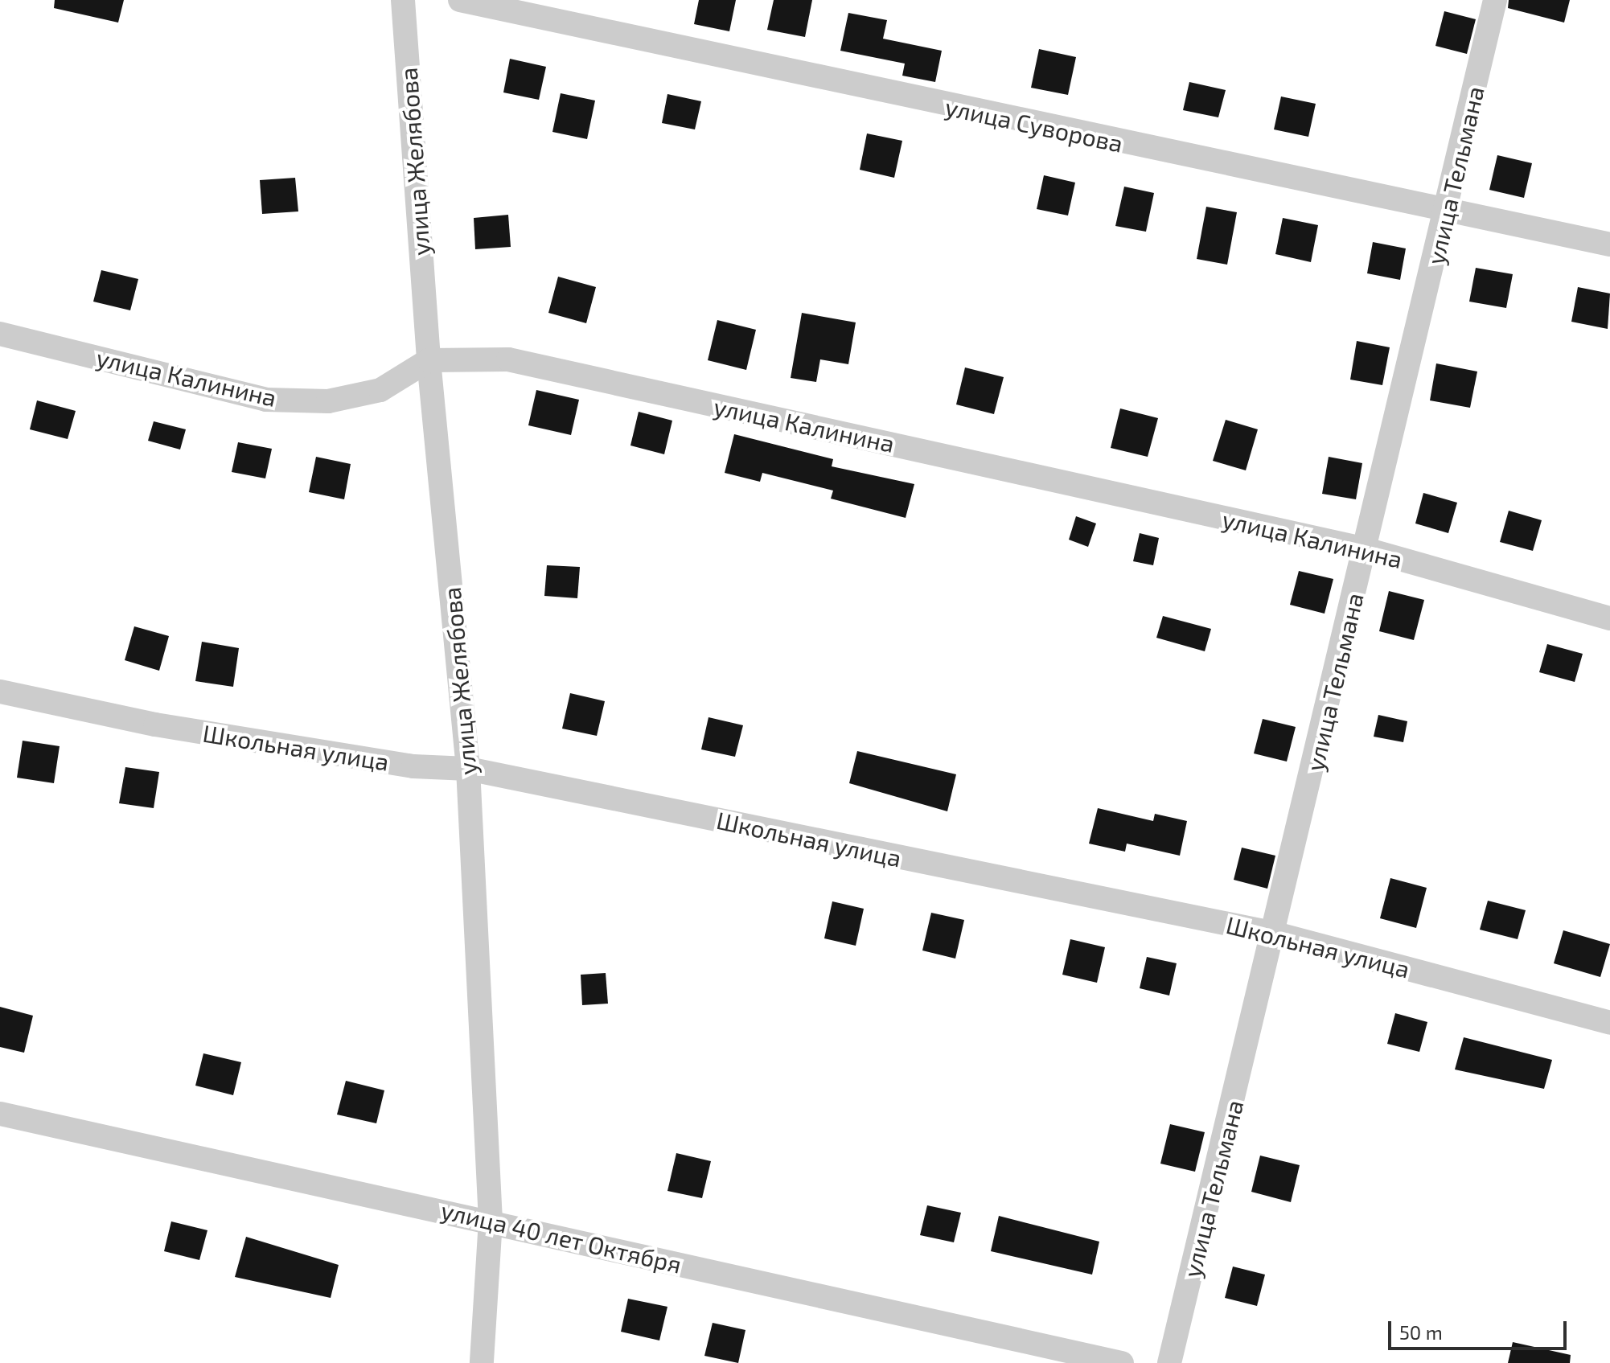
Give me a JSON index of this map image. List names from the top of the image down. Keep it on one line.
{"streets":{"street":["улица Суворова","улица Желябова","улица Тельмана","улица Калинина","Школьная улица","улица 40 лет Октября"]},"crossings":[["улица Суворова","улица Тельмана"],["улица Желябова","улица Калинина"],["улица Желябова","Школьная улица"],["улица Желябова","улица 40 лет Октября"],["улица Тельмана","улица Калинина"],["улица Тельмана","Школьная улица"]],"scale_bar":"50 m"}
